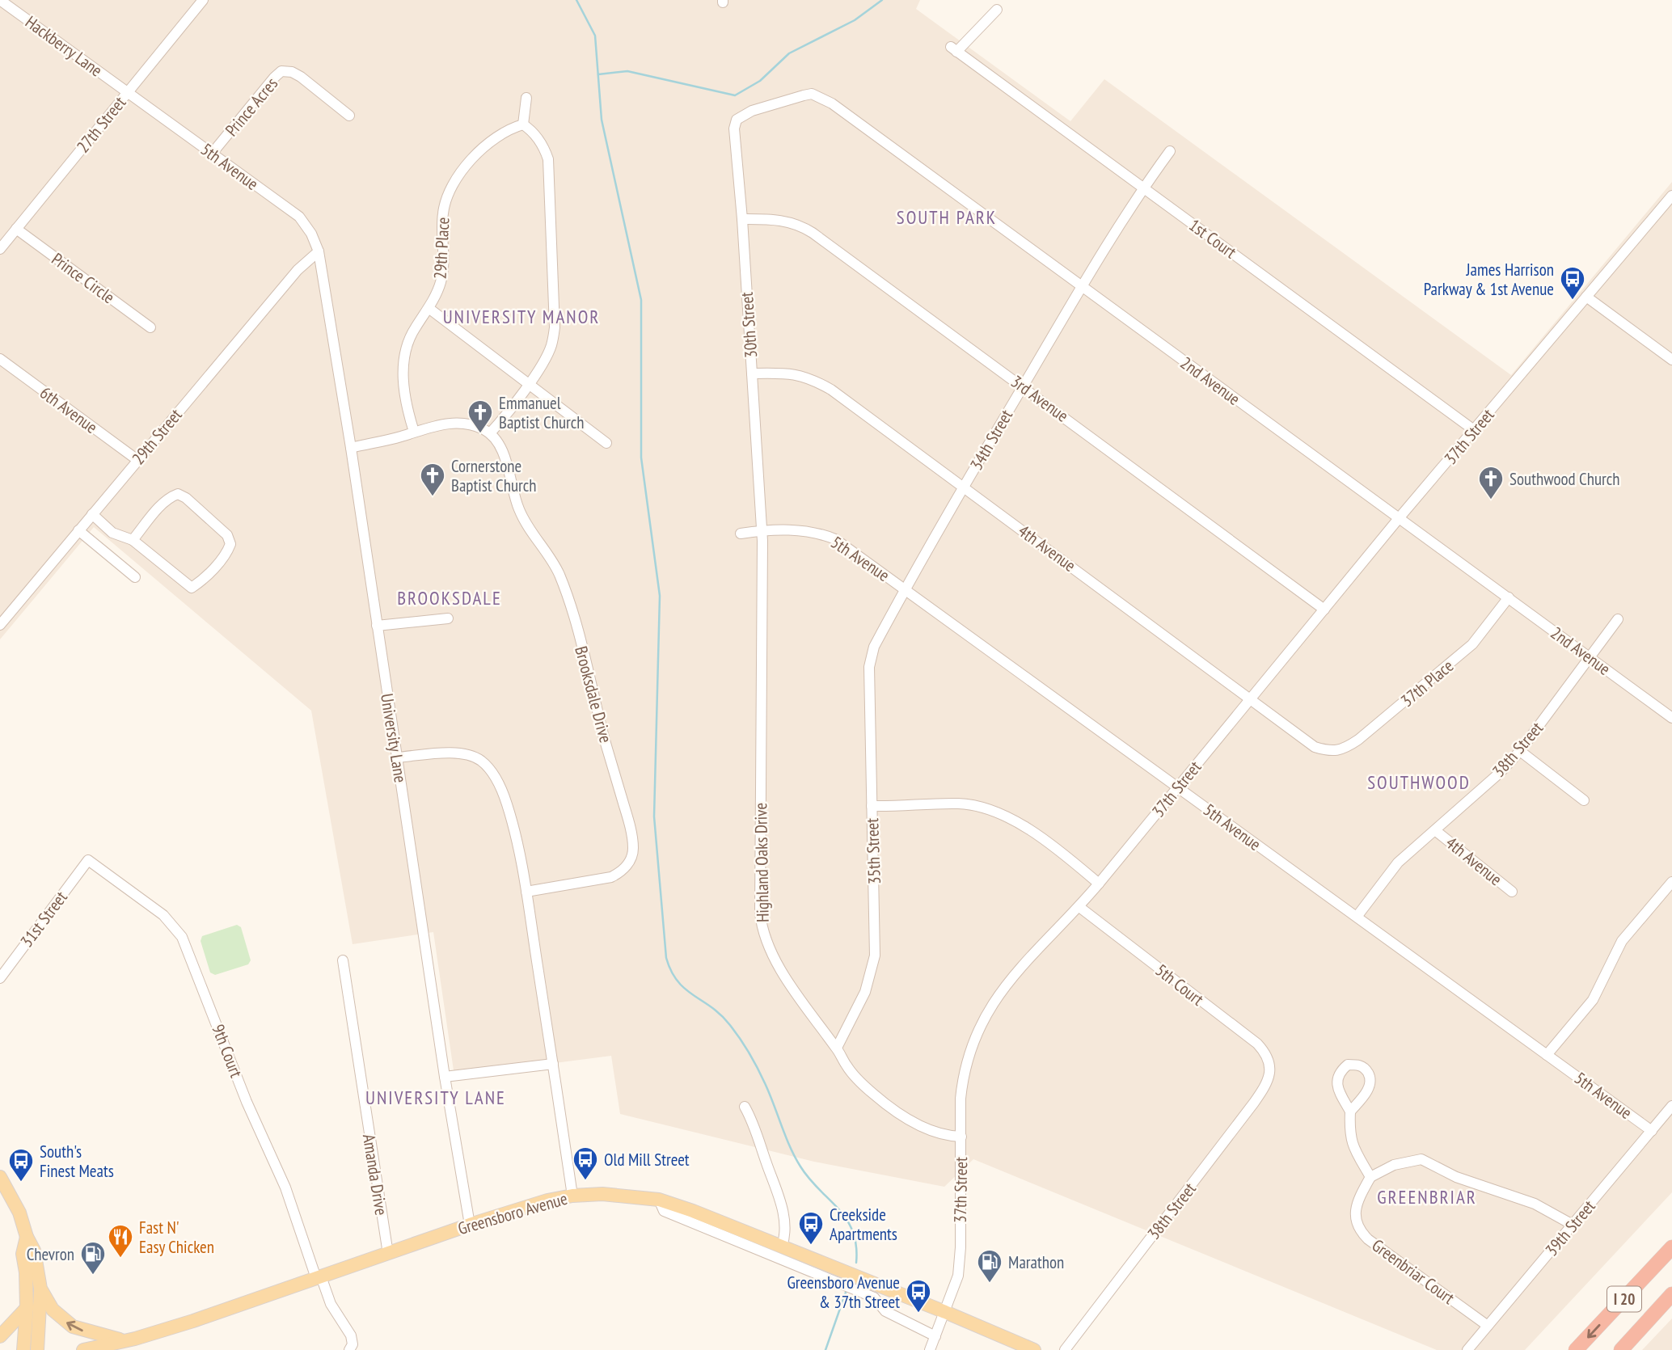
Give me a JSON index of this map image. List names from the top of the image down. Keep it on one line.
{"streets":{"highway":["I 20"],"main road":["Greensboro Avenue"],"street":["Hackberry Lane","Prince Acres","27th Street","5th Avenue","1st Court","29th Place","Prince Circle","30th Street","2nd Avenue","3rd Avenue","6th Avenue","29th Street","37th Street","34th Street","4th Avenue","37th Place","Brooksdale Drive","University Lane","38th Street","35th Street","Highland Oaks Drive","31st Street","5th Court","9th Court","Amanda Drive","39th Street","Greenbriar Court"]},"crossings":[["Hackberry Lane","27th Street"],["Hackberry Lane","5th Avenue"],["Prince Acres","5th Avenue"],["27th Street","5th Avenue"],["27th Street","Prince Circle"],["5th Avenue","30th Street"],["5th Avenue","29th Street"],["5th Avenue","37th Street"],["5th Avenue","34th Street"],["5th Avenue","University Lane"],["5th Avenue","38th Street"],["5th Avenue","Highland Oaks Drive"],["5th Avenue","39th Street"],["1st Court","37th Street"],["1st Court","34th Street"],["30th Street","2nd Avenue"],["30th Street","3rd Avenue"],["30th Street","4th Avenue"],["30th Street","Highland Oaks Drive"],["2nd Avenue","37th Street"],["2nd Avenue","34th Street"],["2nd Avenue","37th Place"],["2nd Avenue","38th Street"],["3rd Avenue","37th Street"],["3rd Avenue","34th Street"],["6th Avenue","29th Street"],["29th Street","University Lane"],["37th Street","4th Avenue"],["37th Street","Highland Oaks Drive"],["37th Street","5th Court"],["37th Street","Greensboro Avenue"],["34th Street","4th Avenue"],["34th Street","35th Street"],["4th Avenue","37th Place"],["4th Avenue","38th Street"],["University Lane","Greensboro Avenue"],["38th Street","5th Court"],["35th Street","Highland Oaks Drive"],["31st Street","9th Court"],["9th Court","Greensboro Avenue"],["Amanda Drive","Greensboro Avenue"],["39th Street","Greenbriar Court"]],"districts":["SOUTH PARK","UNIVERSITY MANOR","BROOKSDALE","SOUTHWOOD","UNIVERSITY LANE","GREENBRIAR"],"places":{"bus stop":["James Harrison Parkway & 1st Avenue","Old Mill Street","South's Finest Meats","Creekside Apartments","Greensboro Avenue & 37th Street"],"church":["Emmanuel Baptist Church","Cornerstone Baptist Church","Southwood Church"],"restaurant":["Fast N' Easy Chicken"],"fuel station":["Chevron","Marathon"]}}
